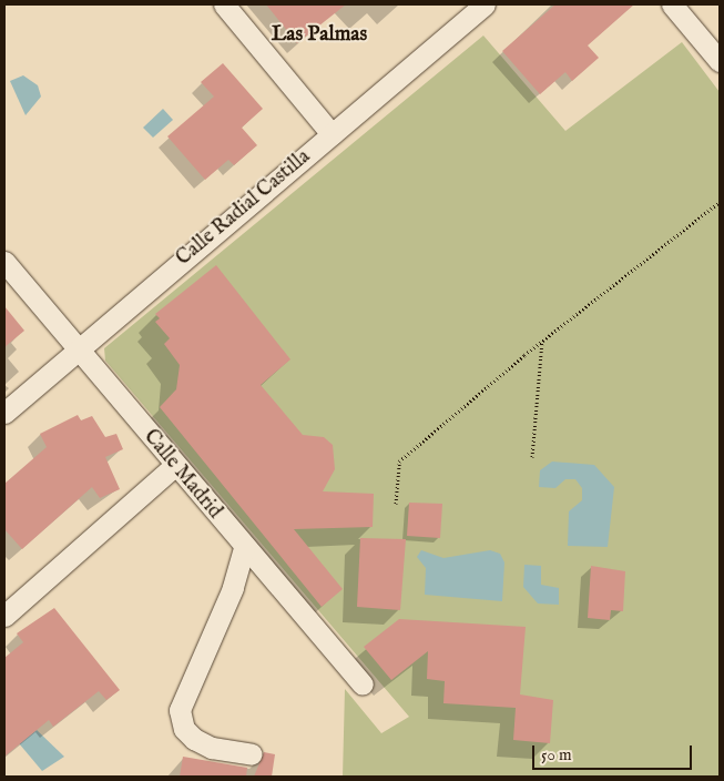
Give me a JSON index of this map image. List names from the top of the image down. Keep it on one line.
{"streets":{"street":["Calle Radial Castilla","Calle Madrid"]},"crossings":[["Calle Radial Castilla","Calle Madrid"]],"districts":["Las Palmas"],"scale_bar":"50 m"}
